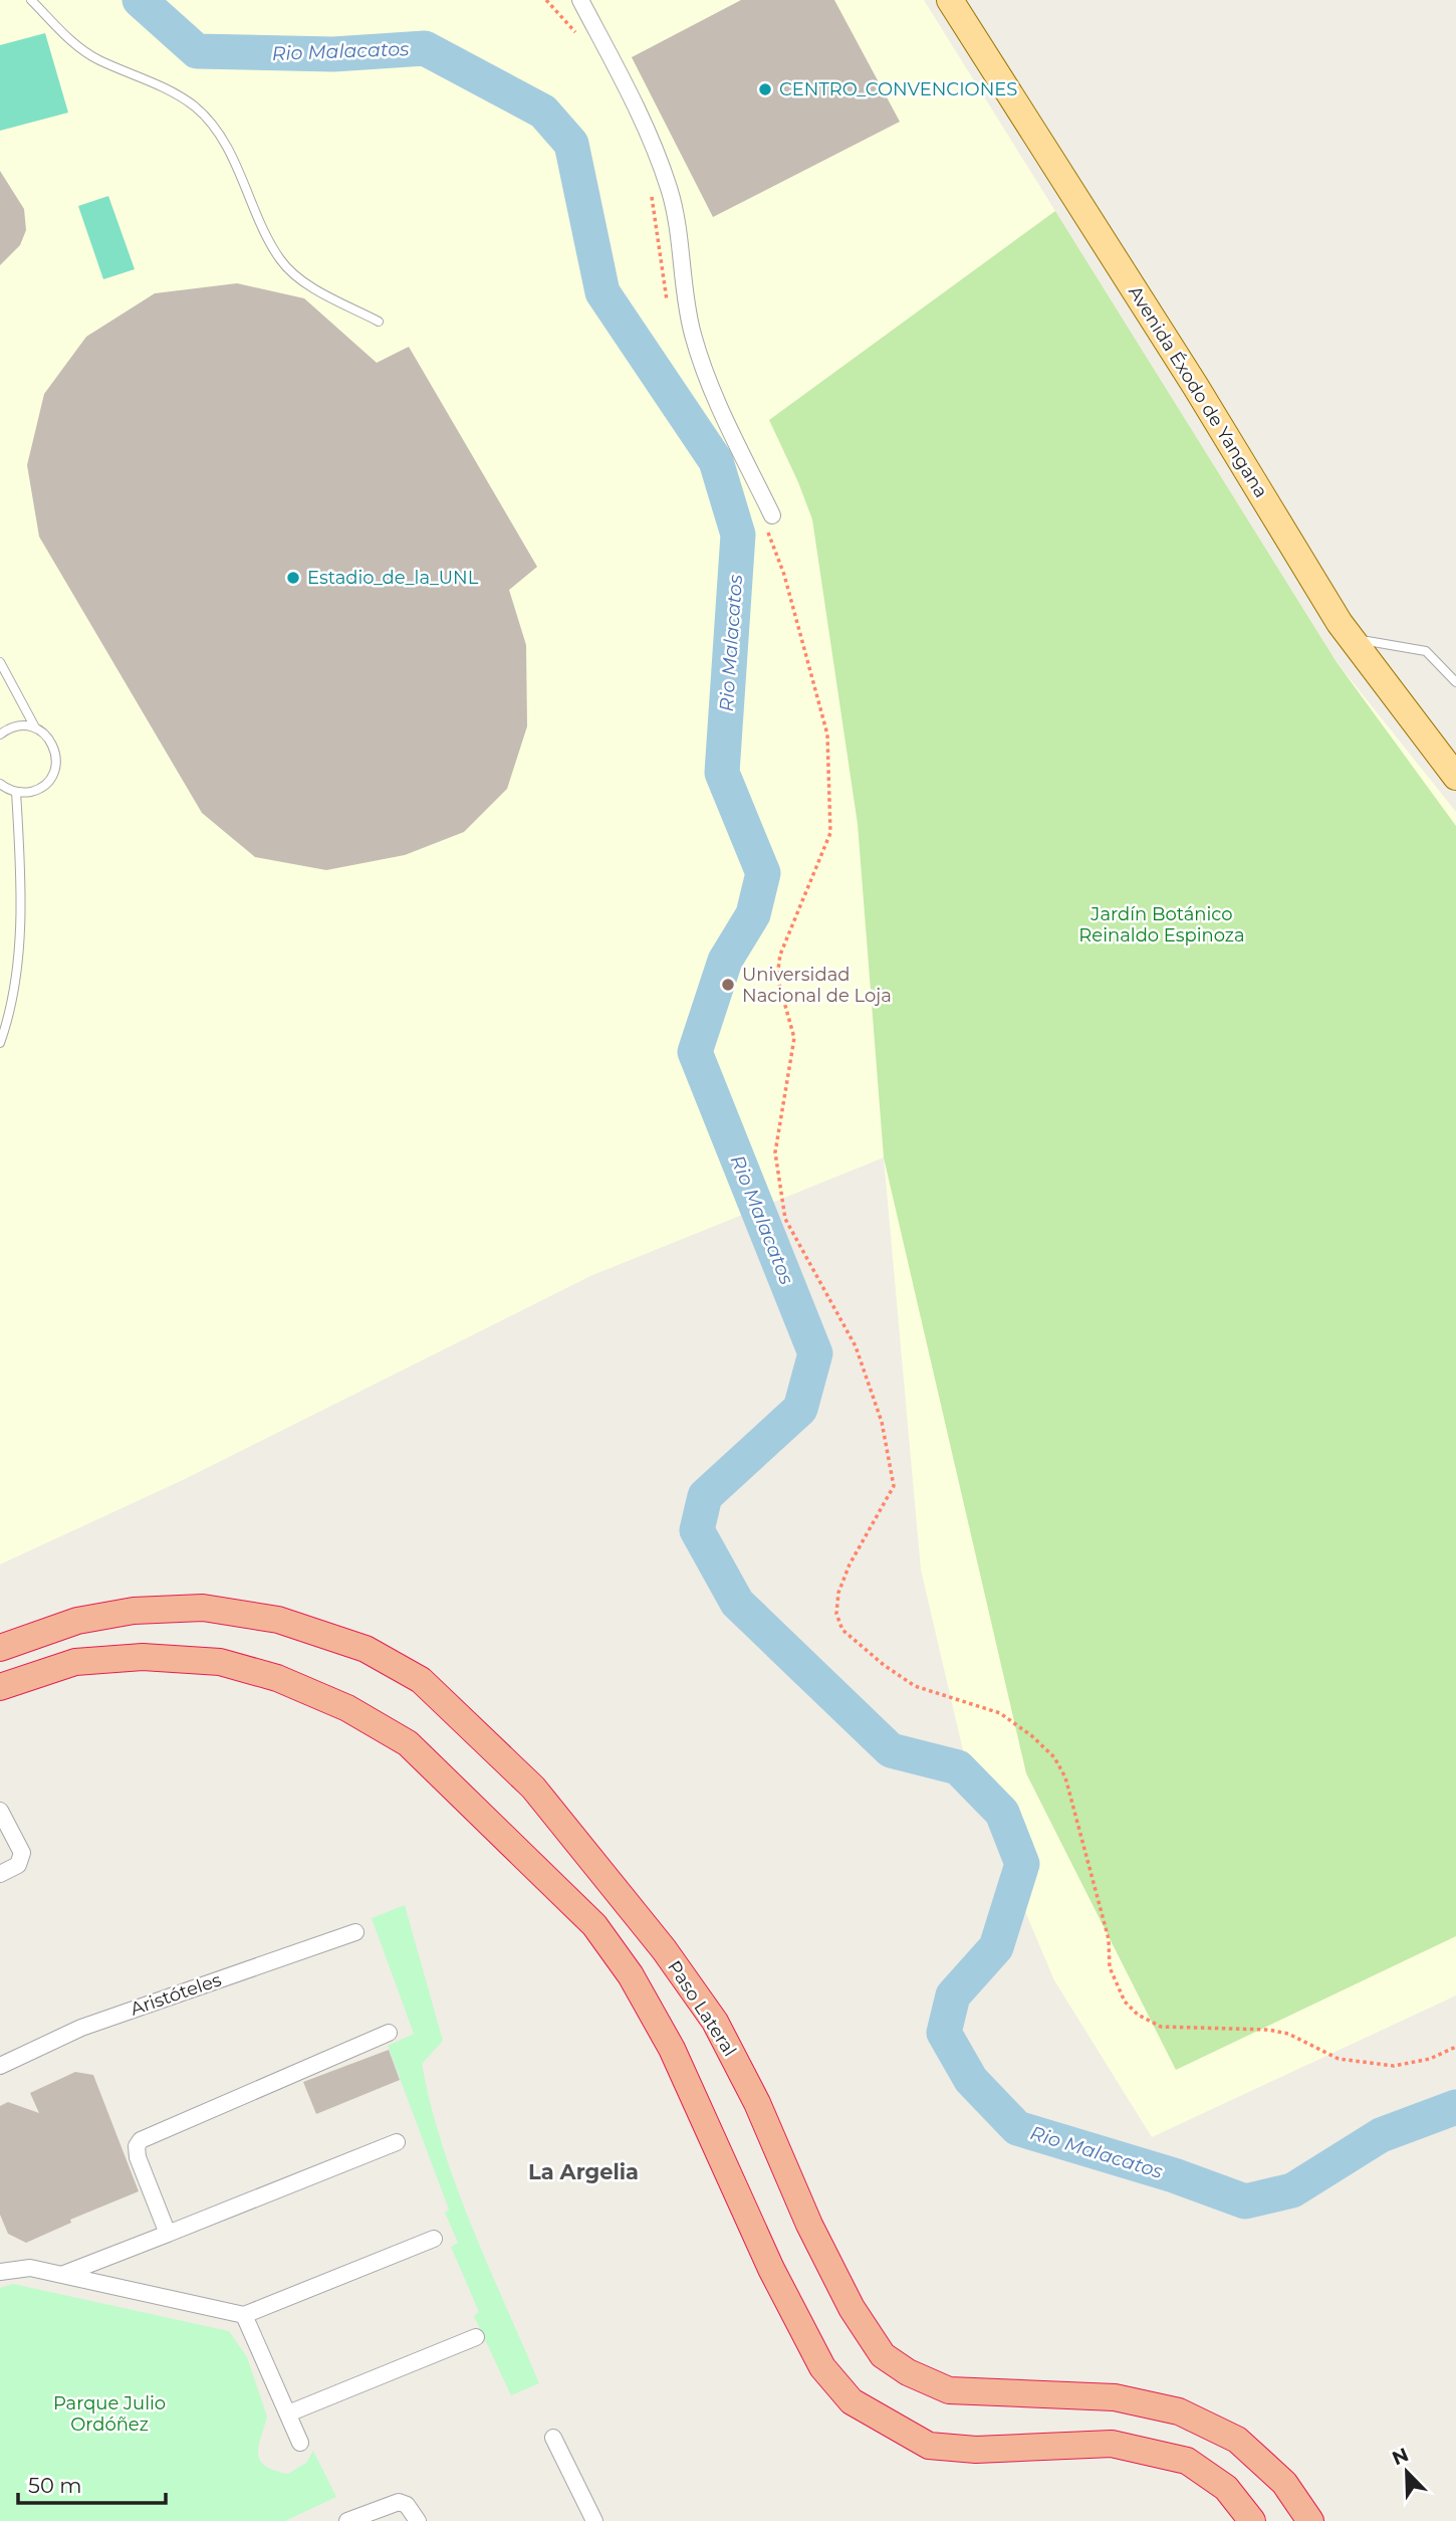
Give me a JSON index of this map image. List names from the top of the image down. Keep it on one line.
{"streets":{"highway":["Paso Lateral"],"main road":["Avenida Éxodo de Yangana"],"street":["Aristóteles"]},"districts":["La Argelia"],"water":["Rio Malacatos"],"parks":["Jardín Botánico Reinaldo Espinoza","Parque Julio Ordóñez"],"places":["CENTRO_CONVENCIONES","Estadio_de_la_UNL","Universidad Nacional de Loja"],"scale_bar":"50 m","north":"top left"}
